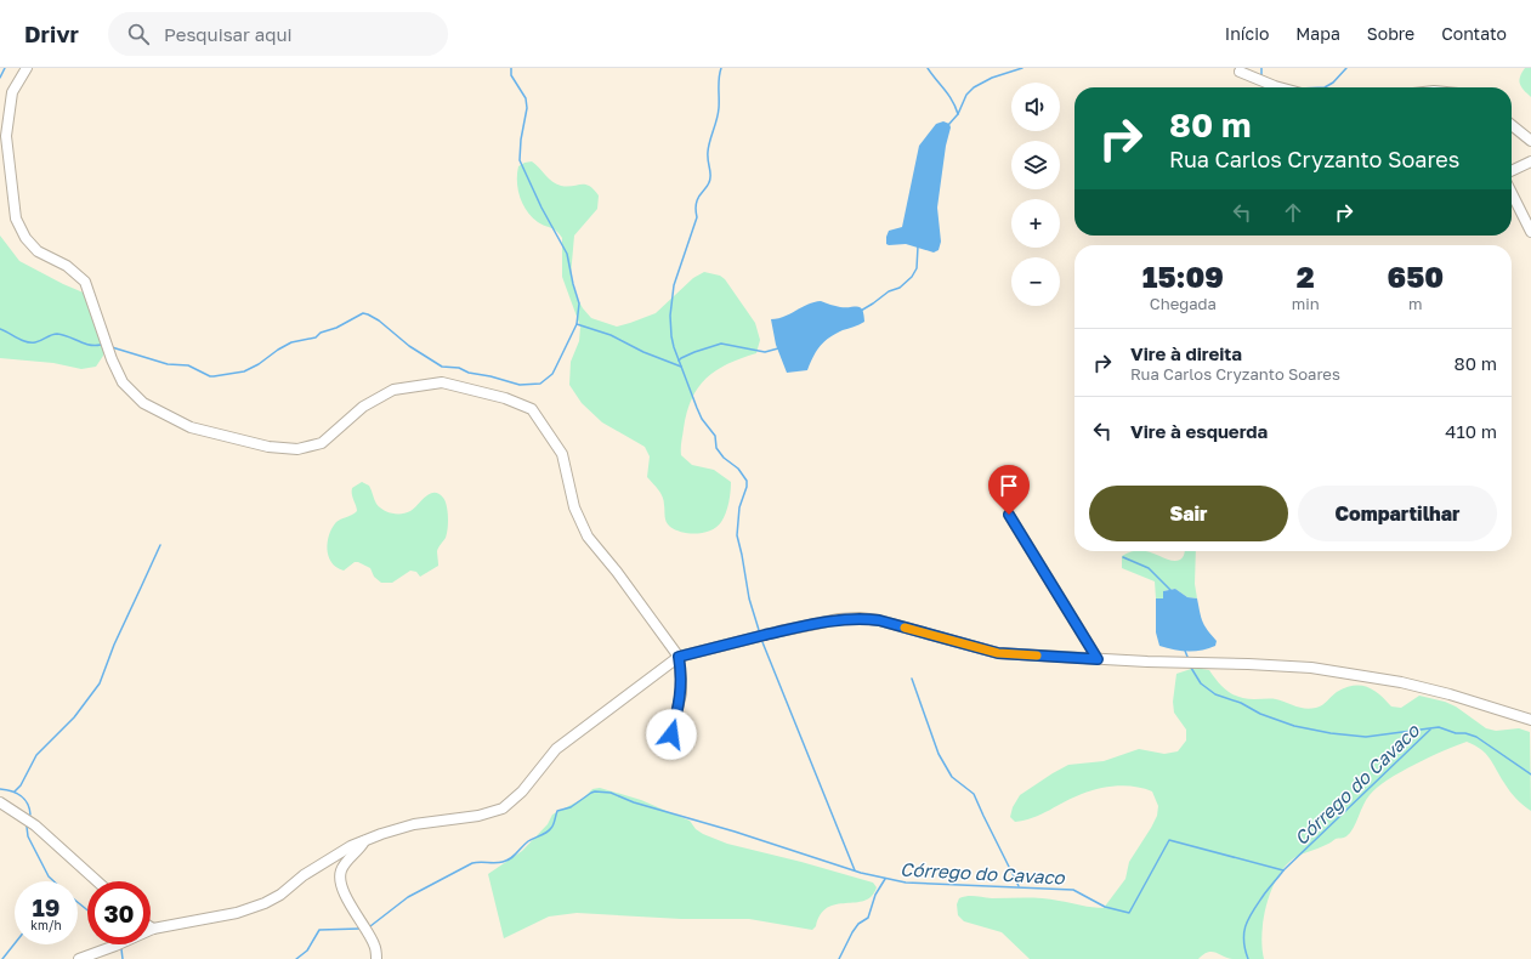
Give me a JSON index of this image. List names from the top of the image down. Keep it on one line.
{"water":["Córrego do Cavaco"],"page":{"header":"Drivr","search":"Pesquisar aqui","nav":["Início","Mapa","Sobre","Contato"],"map_buttons":["+","−"],"turn":["80 m","Rua Carlos Cryzanto Soares"],"eta":["15:09","Chegada","2","min","650","m"],"list":[{"name":"Vire à direita","note":"Rua Carlos Cryzanto Soares","value":"80 m"},{"name":"Vire à esquerda","value":"410 m"}],"buttons":["Sair","Compartilhar"],"speed":"19 km/h","limit":"30"}}
